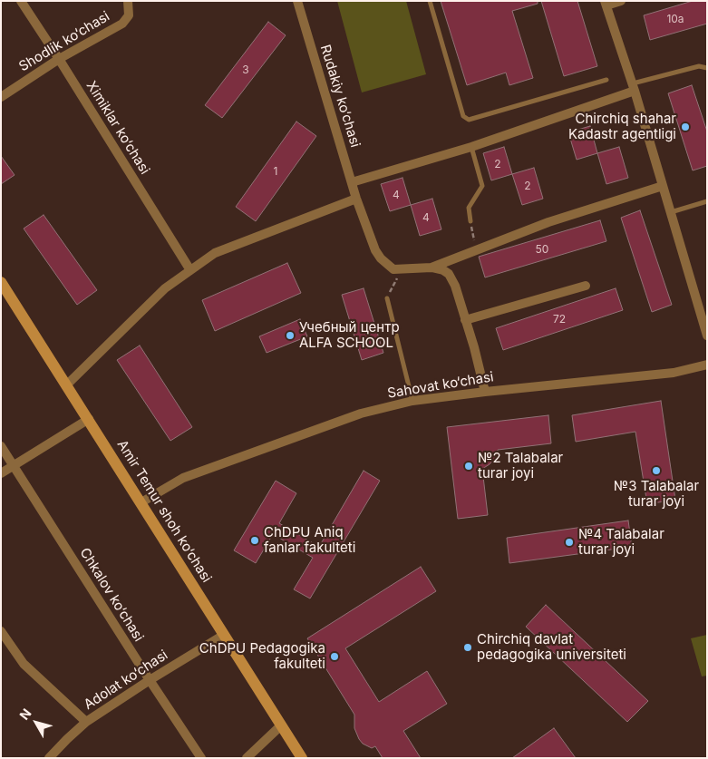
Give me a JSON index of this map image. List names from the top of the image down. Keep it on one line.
{"streets":{"main road":["Amir Temur shoh ko‘chasi"],"street":["Shodlik ko‘chasi","Rudakiy ko‘chasi","Ximiklar ko‘chasi","Sahovat ko‘chasi","Chkalov ko‘chasi","Adolat ko‘chasi"]},"crossings":[["Shodlik ko‘chasi","Ximiklar ko‘chasi"],["Sahovat ko‘chasi","Amir Temur shoh ko‘chasi"],["Amir Temur shoh ko‘chasi","Adolat ko‘chasi"],["Chkalov ko‘chasi","Adolat ko‘chasi"]],"places":["Chirchiq shahar Kadastr agentligi","Учебный центр ALFA SCHOOL","№2 Talabalar turar joyi","№3 Talabalar turar joyi","ChDPU Aniq fanlar fakulteti","№4 Talabalar turar joyi","Chirchiq davlat pedagogika universiteti","ChDPU Pedagogika fakulteti"],"house_numbers":["10a","3","2","1","2","4","4","50","72"],"north":"top left"}
